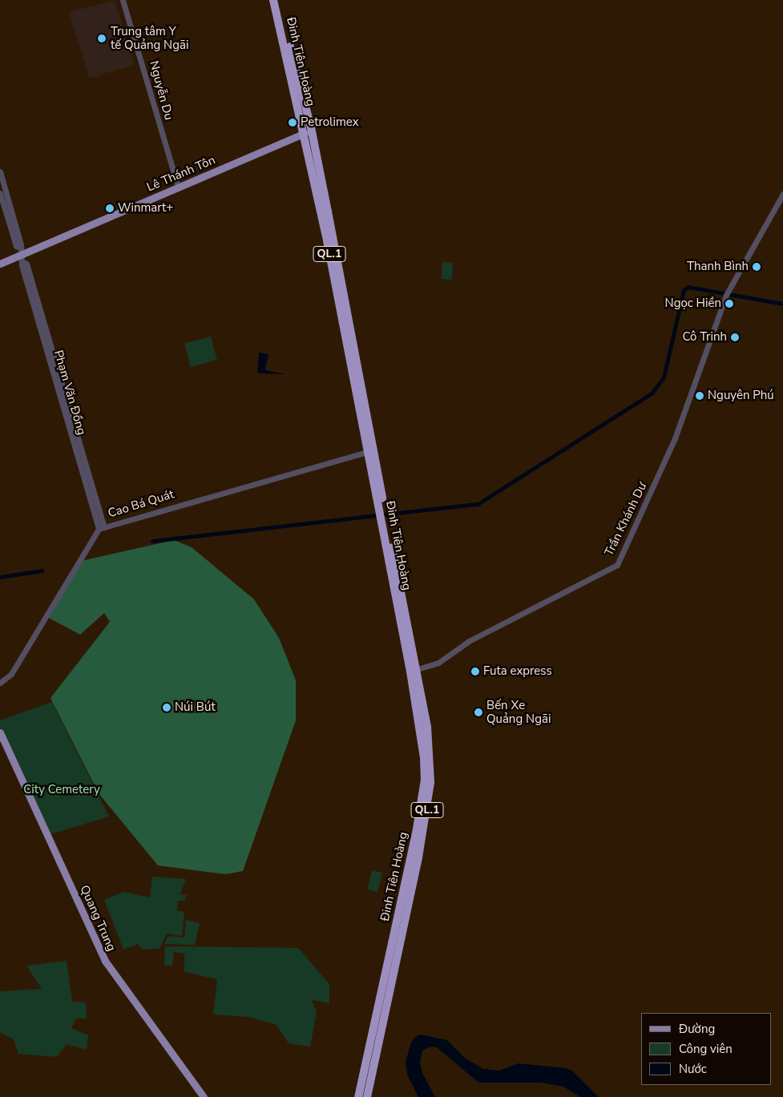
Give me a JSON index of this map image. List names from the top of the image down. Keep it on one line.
{"streets":{"highway":["Đinh Tiên Hoàng","QL.1"],"main road":["Lê Thánh Tôn","Quang Trung"],"street":["Nguyễn Du","Phạm Văn Đồng","Cao Bá Quát","Trần Khánh Dư"]},"crossings":[["Đinh Tiên Hoàng","Lê Thánh Tôn"],["Đinh Tiên Hoàng","Cao Bá Quát"],["Đinh Tiên Hoàng","Trần Khánh Dư"],["Nguyễn Du","Lê Thánh Tôn"],["Lê Thánh Tôn","Phạm Văn Đồng"],["Phạm Văn Đồng","Cao Bá Quát"]],"parks":["City Cemetery"],"places":["Trung tâm Y tế Quảng Ngãi","Petrolimex","Winmart+","Thanh Bình","Ngọc Hiền","Cô Trinh","Nguyên Phú","Futa express","Núi Bút","Bến Xe Quảng Ngãi"],"legend":["Đường","Công viên","Nước"]}
